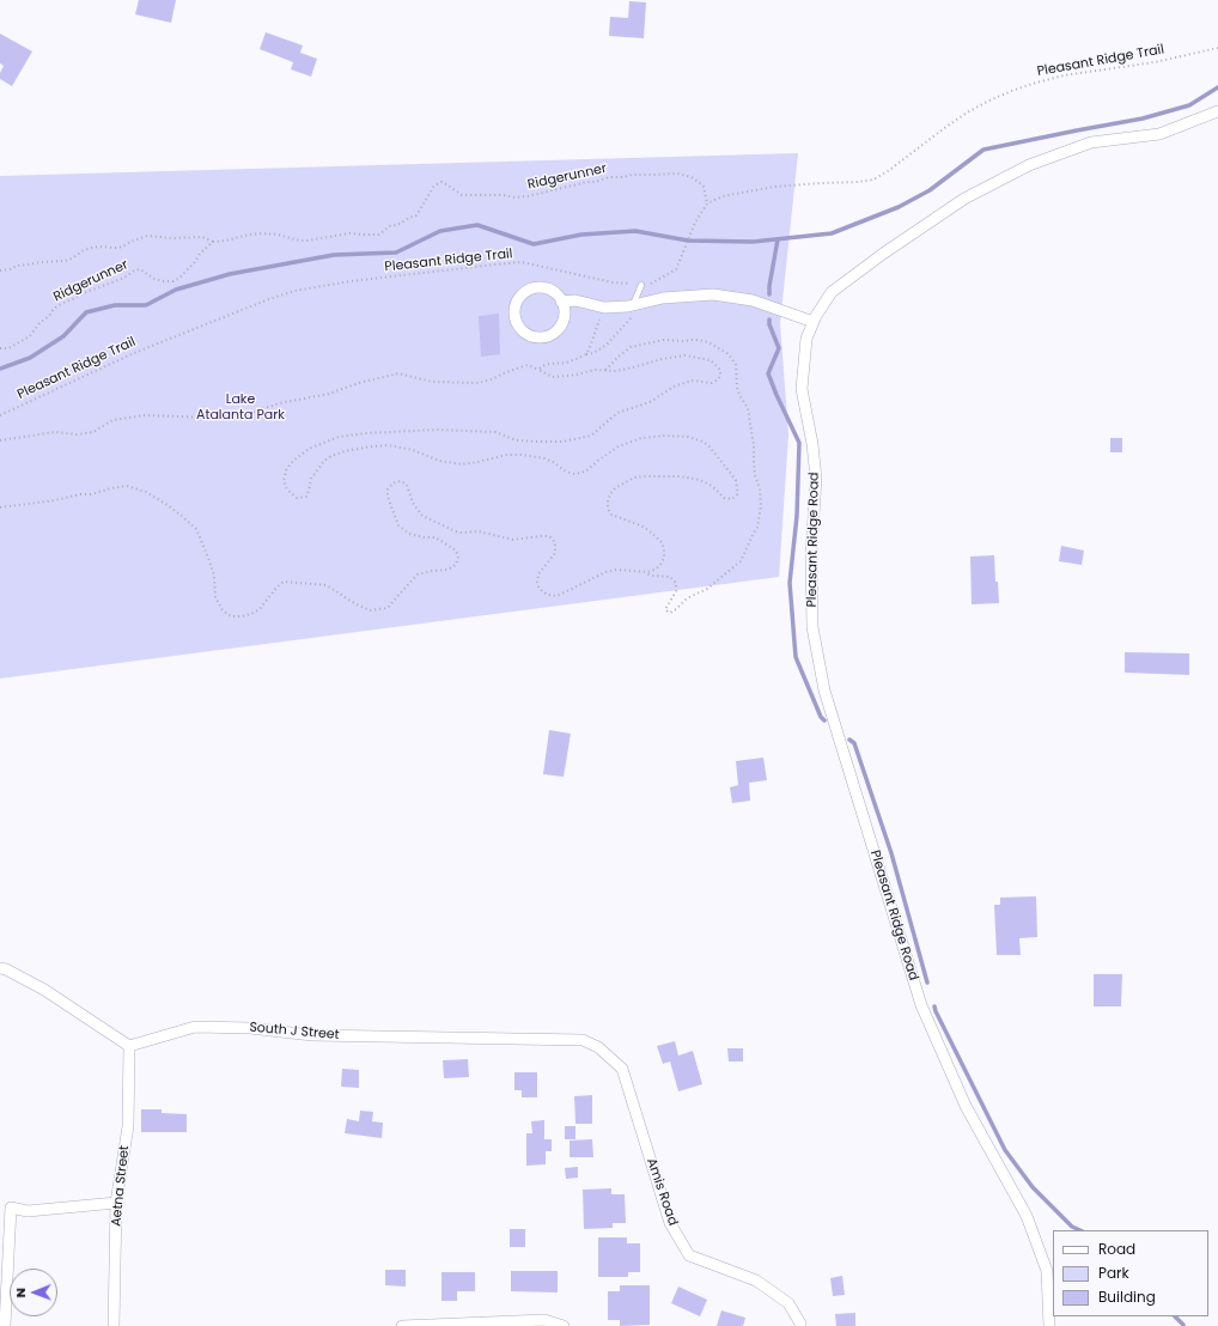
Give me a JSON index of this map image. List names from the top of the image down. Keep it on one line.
{"streets":{"street":["Pleasant Ridge Road","South J Street","Aetna Street","Amis Road"],"path":["Pleasant Ridge Trail","Ridgerunner"]},"crossings":[["Pleasant Ridge Trail","Ridgerunner"],["South J Street","Aetna Street"],["South J Street","Amis Road"]],"parks":["Lake Atalanta Park"],"legend":["Road","Park","Building"],"north":"left"}
